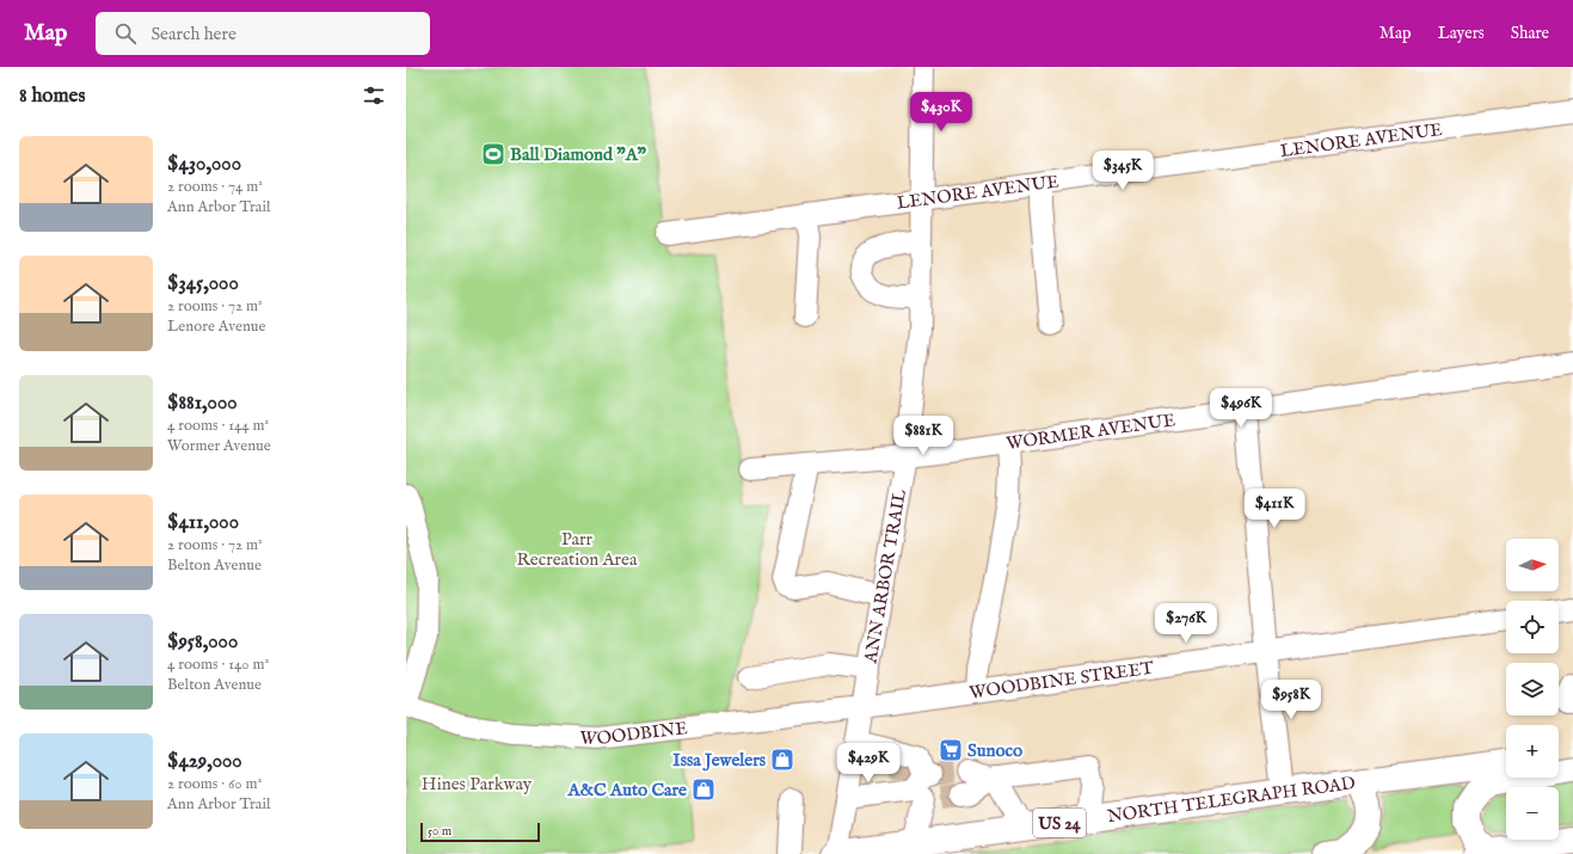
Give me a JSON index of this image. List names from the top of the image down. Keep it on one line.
{"streets":{"main road":["NORTH TELEGRAPH ROAD","US 24"],"street":["LENORE AVENUE","WORMER AVENUE","ANN ARBOR TRAIL","WOODBINE STREET","WOODBINE"]},"crossings":[["LENORE AVENUE","ANN ARBOR TRAIL"],["WORMER AVENUE","ANN ARBOR TRAIL"],["ANN ARBOR TRAIL","WOODBINE STREET"],["ANN ARBOR TRAIL","WOODBINE"],["ANN ARBOR TRAIL","NORTH TELEGRAPH ROAD"],["WOODBINE STREET","WOODBINE"]],"parks":["Parr Recreation Area","Hines Parkway"],"places":{"sports":["Ball Diamond \"A\""],"supermarket":["Sunoco"],"shop":["Issa Jewelers","A&C Auto Care"]},"scale_bar":"50 m","north":"right","page":{"header":"Map","search":"Search here","nav":["Map","Layers","Share"],"heading":"8 homes","price":["$430K","$345K","$496K","$881K","$411K","$276K","$958K","$429K"],"list":[{"name":"$430,000","note":"2 rooms · 74 m² · Ann Arbor Trail"},{"name":"$345,000","note":"2 rooms · 72 m² · Lenore Avenue"},{"name":"$881,000","note":"4 rooms · 144 m² · Wormer Avenue"},{"name":"$411,000","note":"2 rooms · 72 m² · Belton Avenue"},{"name":"$958,000","note":"4 rooms · 140 m² · Belton Avenue"},{"name":"$429,000","note":"2 rooms · 60 m² · Ann Arbor Trail"}],"map_buttons":["+","−"],"scale":"50 m"}}
